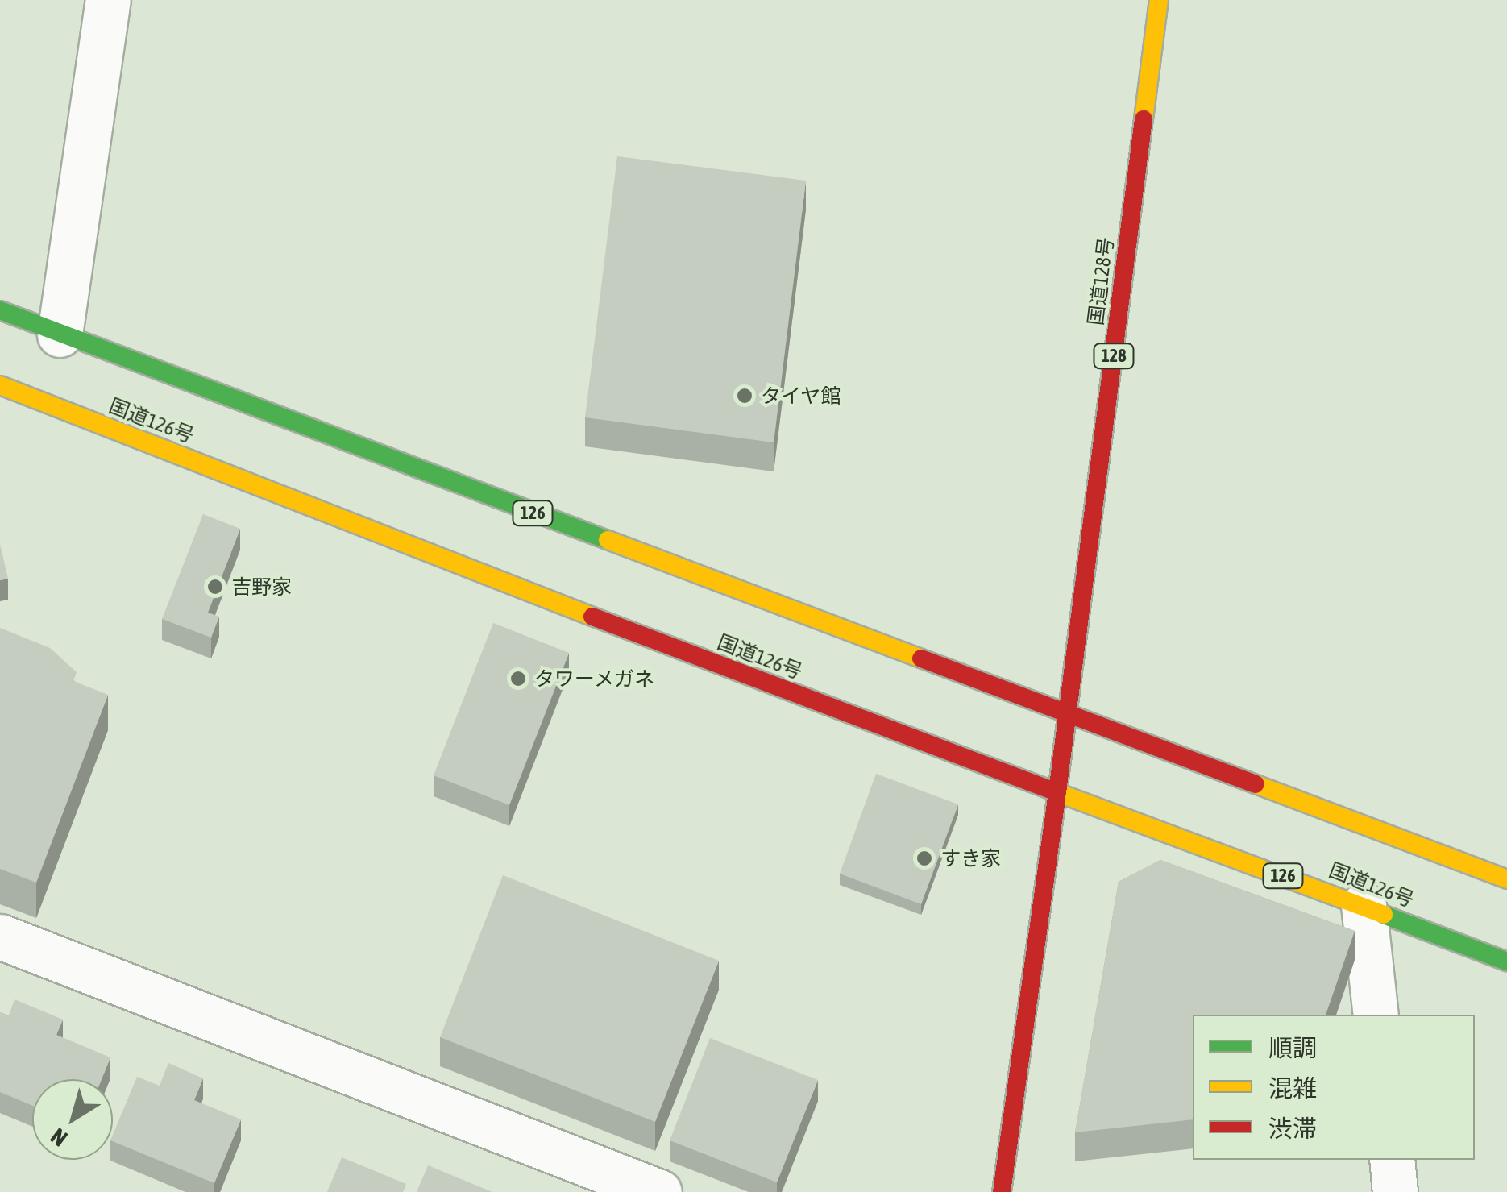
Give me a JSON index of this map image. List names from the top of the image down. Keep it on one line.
{"streets":{"main road":["国道128号","128","国道126号","126"]},"crossings":[["国道128号","128"],["国道128号","126"],["128","国道126号"],["128","126"]],"places":["タイヤ館","吉野家","タワーメガネ","すき家"],"legend":["順調","混雑","渋滞"],"north":"bottom left"}
